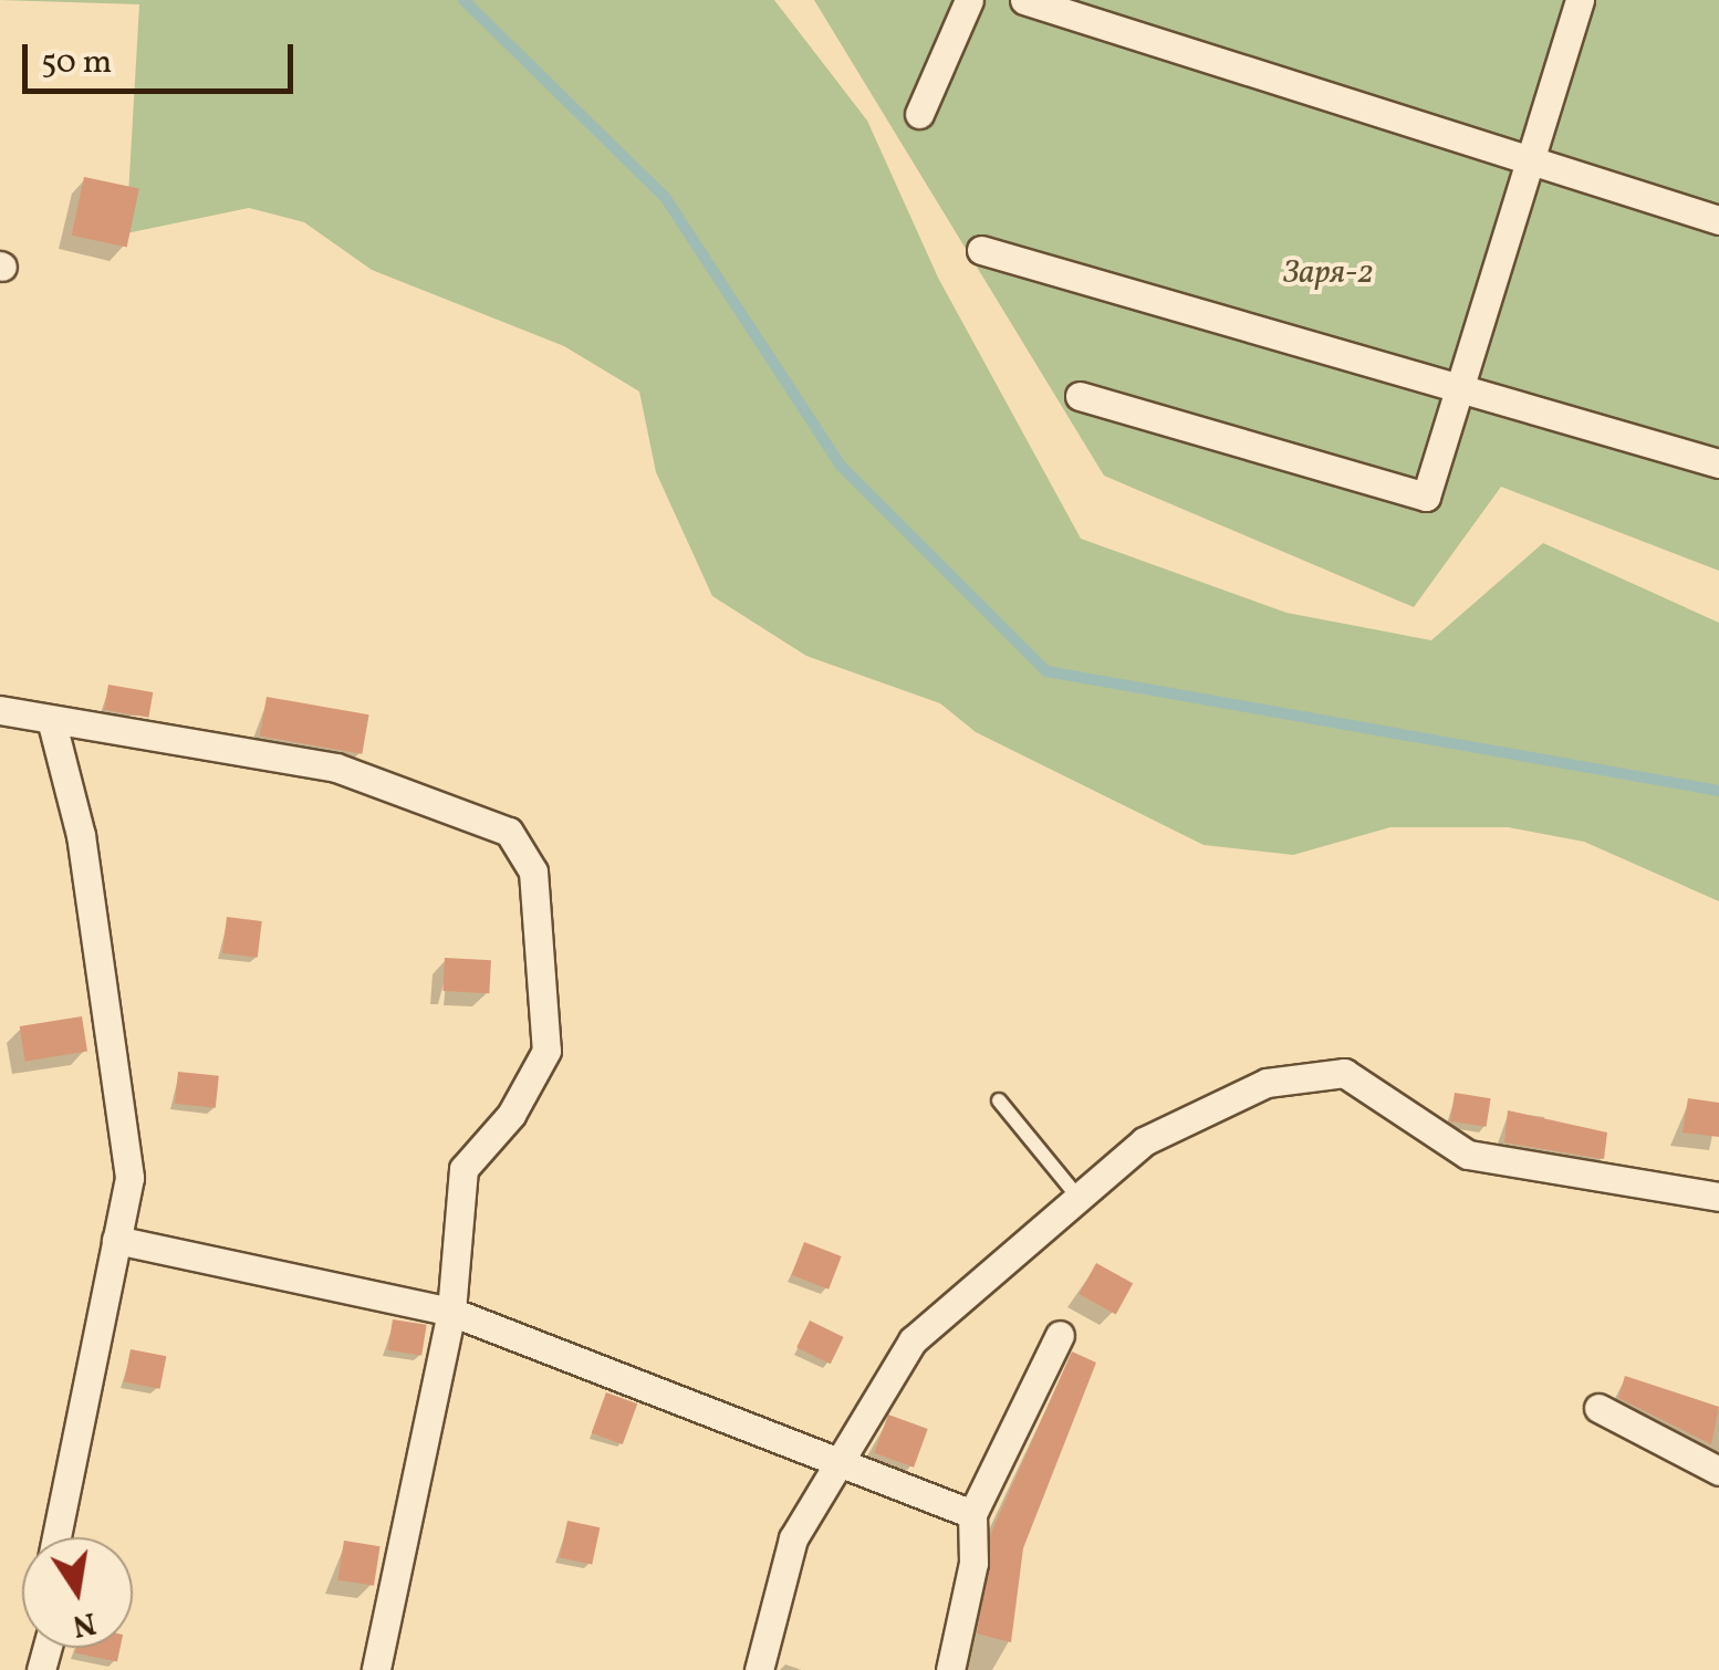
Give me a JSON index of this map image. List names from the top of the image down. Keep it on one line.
{"parks":["Заря-2"],"scale_bar":"50 m","north":"bottom"}
